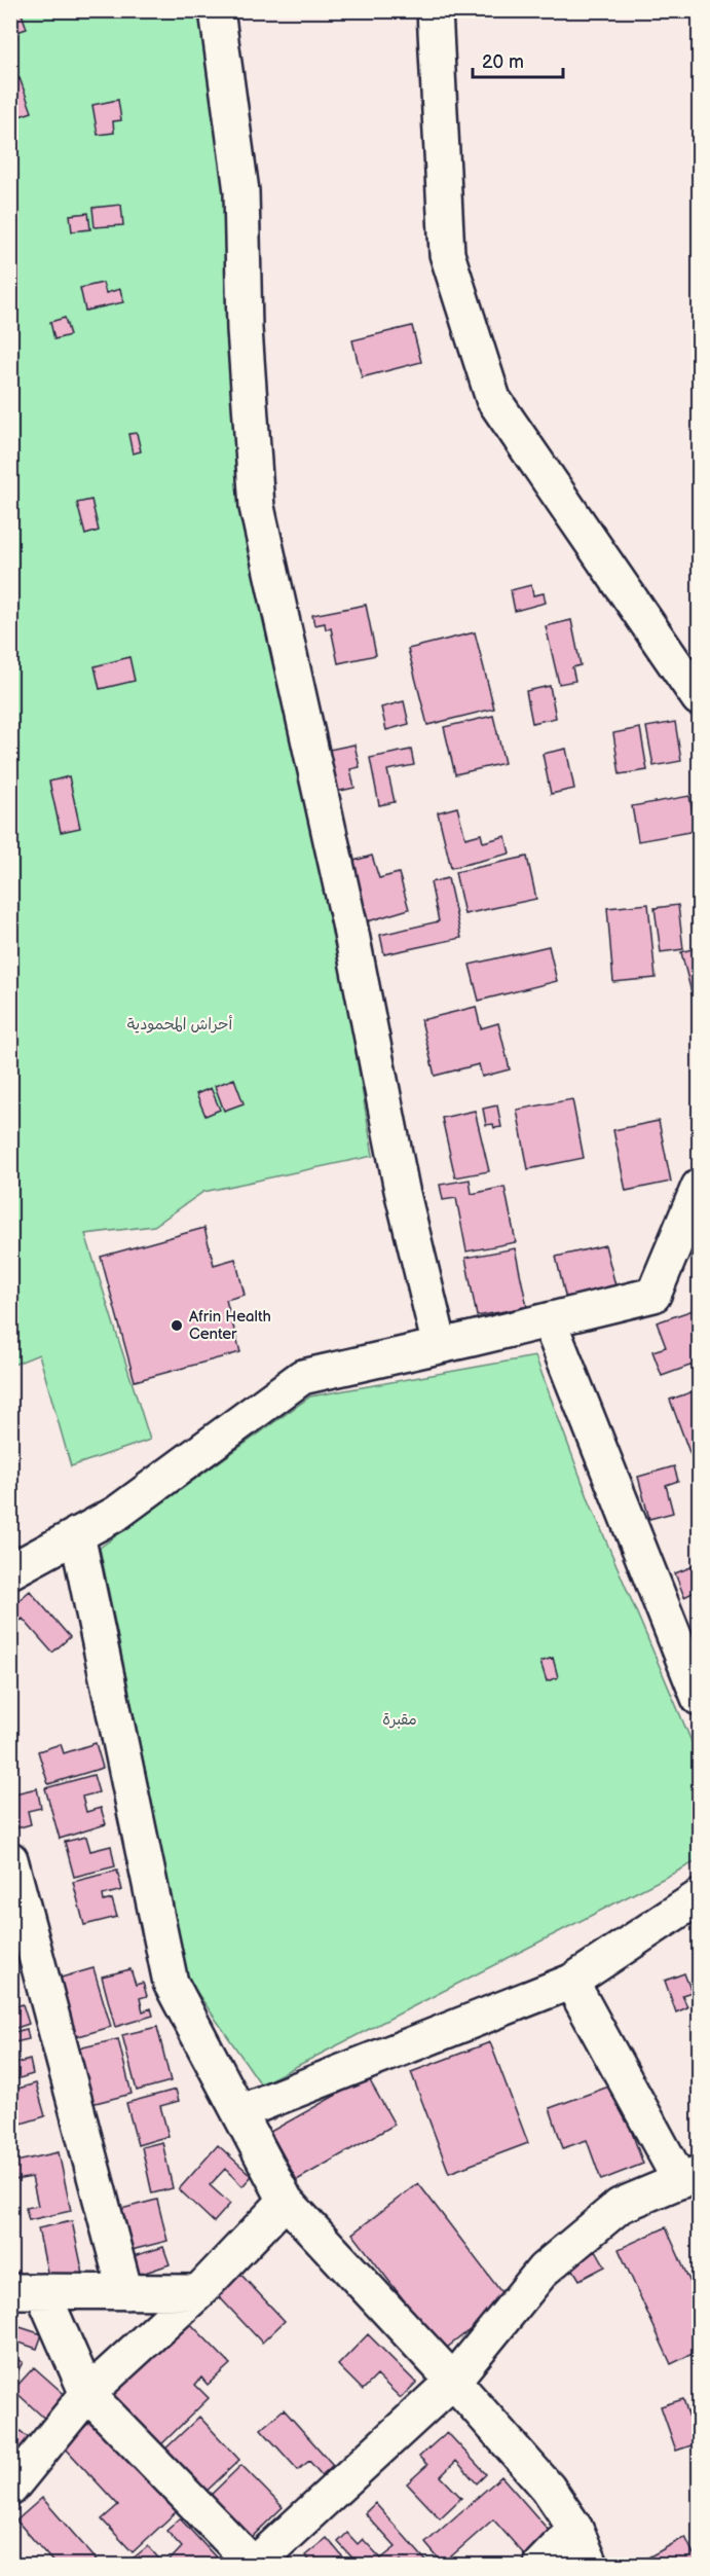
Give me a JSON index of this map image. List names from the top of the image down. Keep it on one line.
{"parks":["أحراش المحمودية","مقبرة"],"places":["Afrin Health Center"],"scale_bar":"20 m"}
